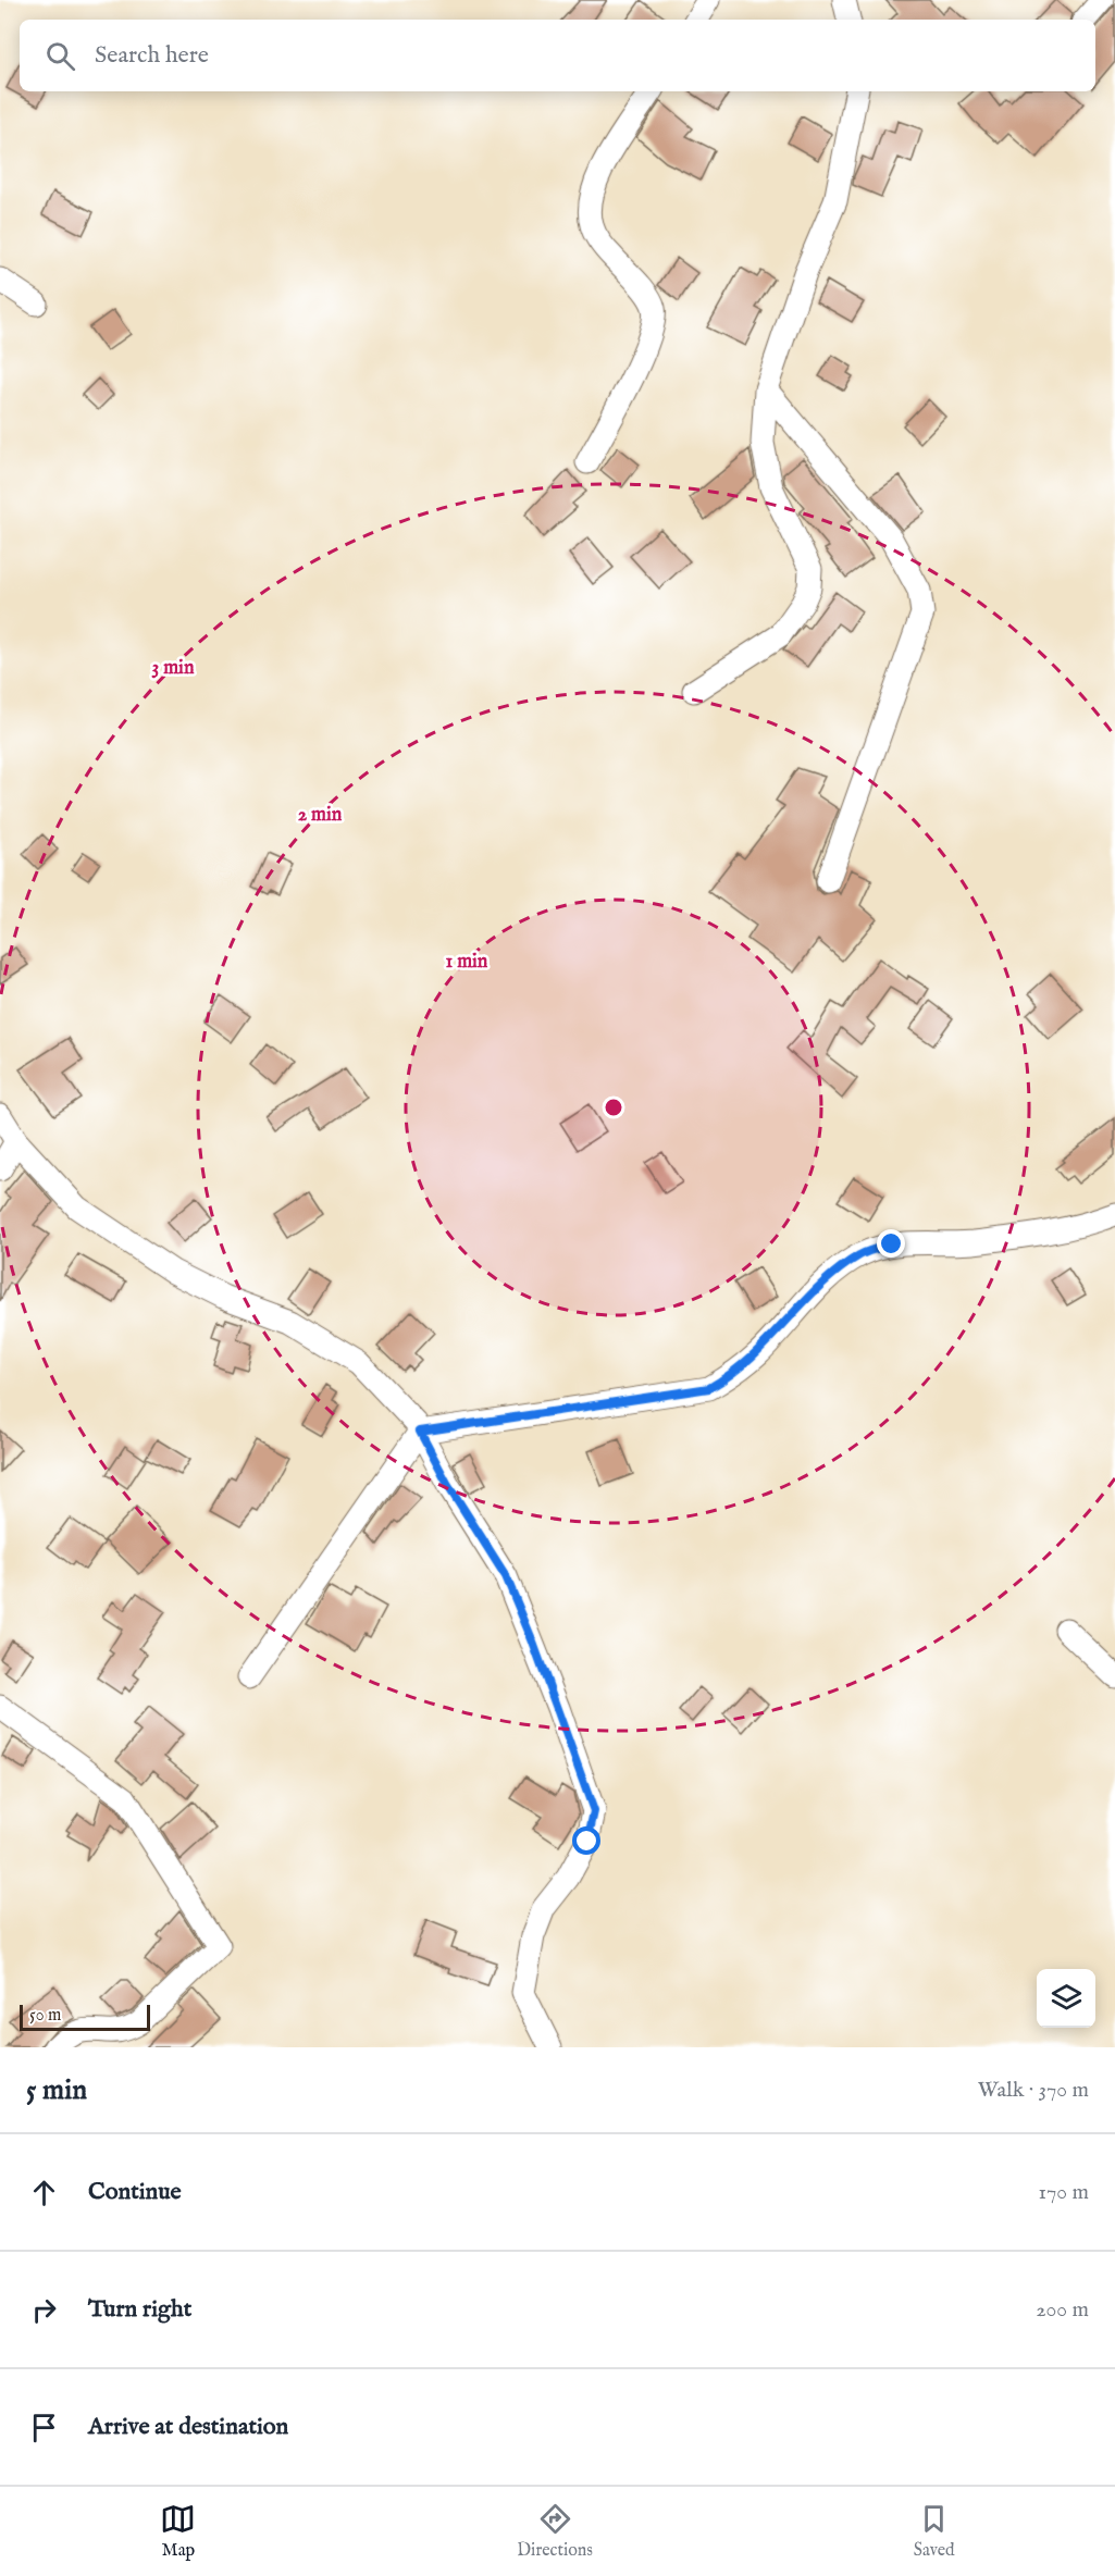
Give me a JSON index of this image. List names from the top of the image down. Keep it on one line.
{"scale_bar":"50 m","page":{"search":"Search here","scale":"50 m","heading":["5 min","Walk · 370 m"],"list":[["Continue","170 m"],["Turn right","200 m"],"Arrive at destination"],"nav":["Map","Directions","Saved"]},"rings":["3 min","2 min","1 min"]}
